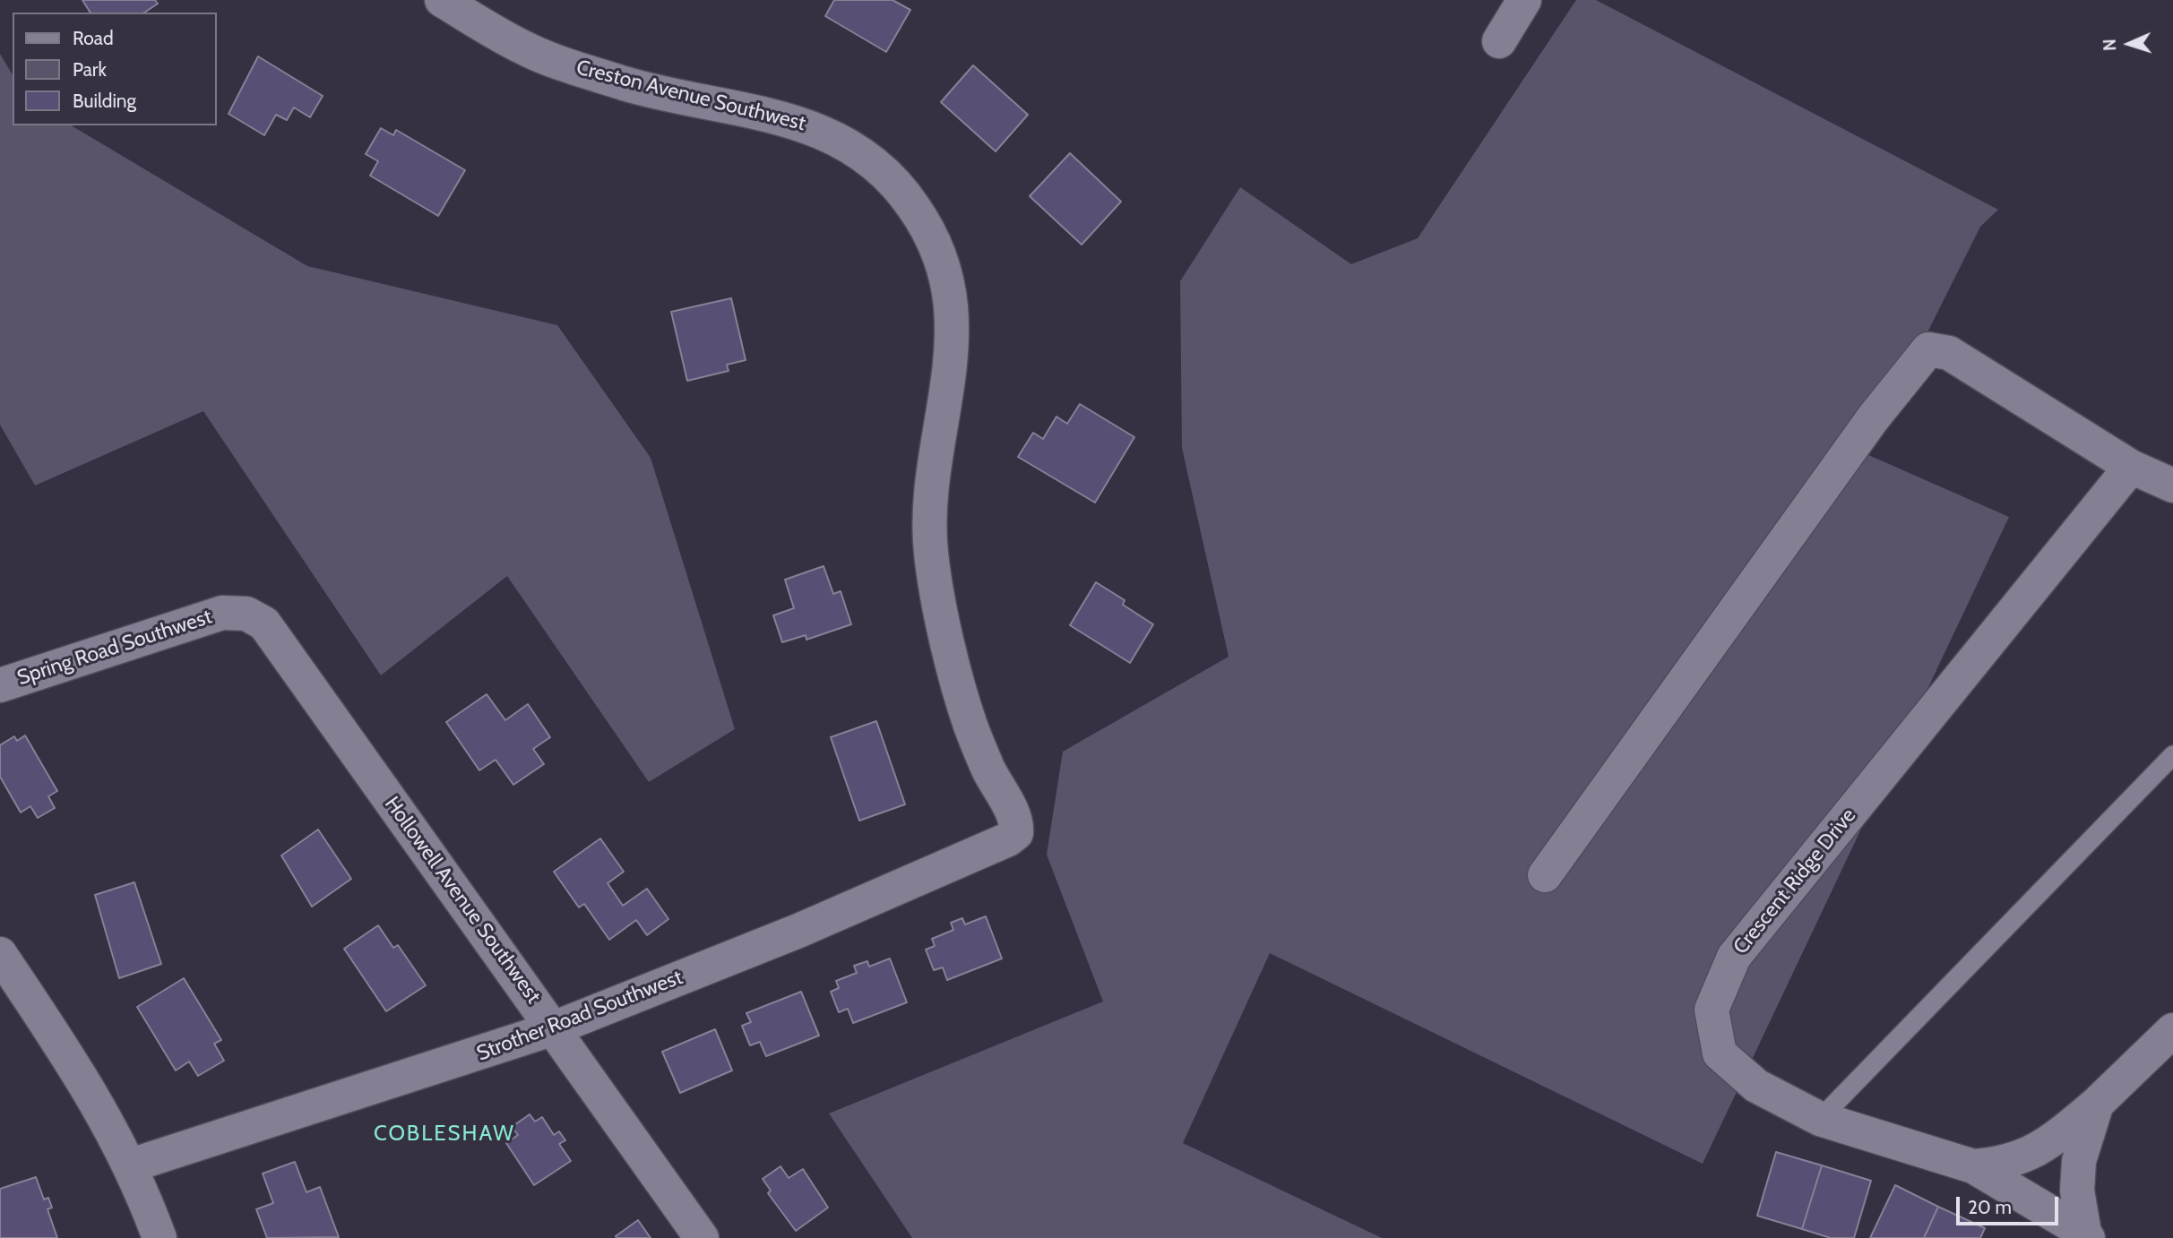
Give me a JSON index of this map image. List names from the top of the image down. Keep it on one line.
{"streets":{"street":["Creston Avenue Southwest","Spring Road Southwest","Crescent Ridge Drive","Hollowell Avenue Southwest","Strother Road Southwest"]},"crossings":[["Creston Avenue Southwest","Strother Road Southwest"],["Spring Road Southwest","Hollowell Avenue Southwest"],["Hollowell Avenue Southwest","Strother Road Southwest"]],"districts":["COBLESHAW"],"legend":["Road","Park","Building"],"scale_bar":"20 m","north":"left"}
